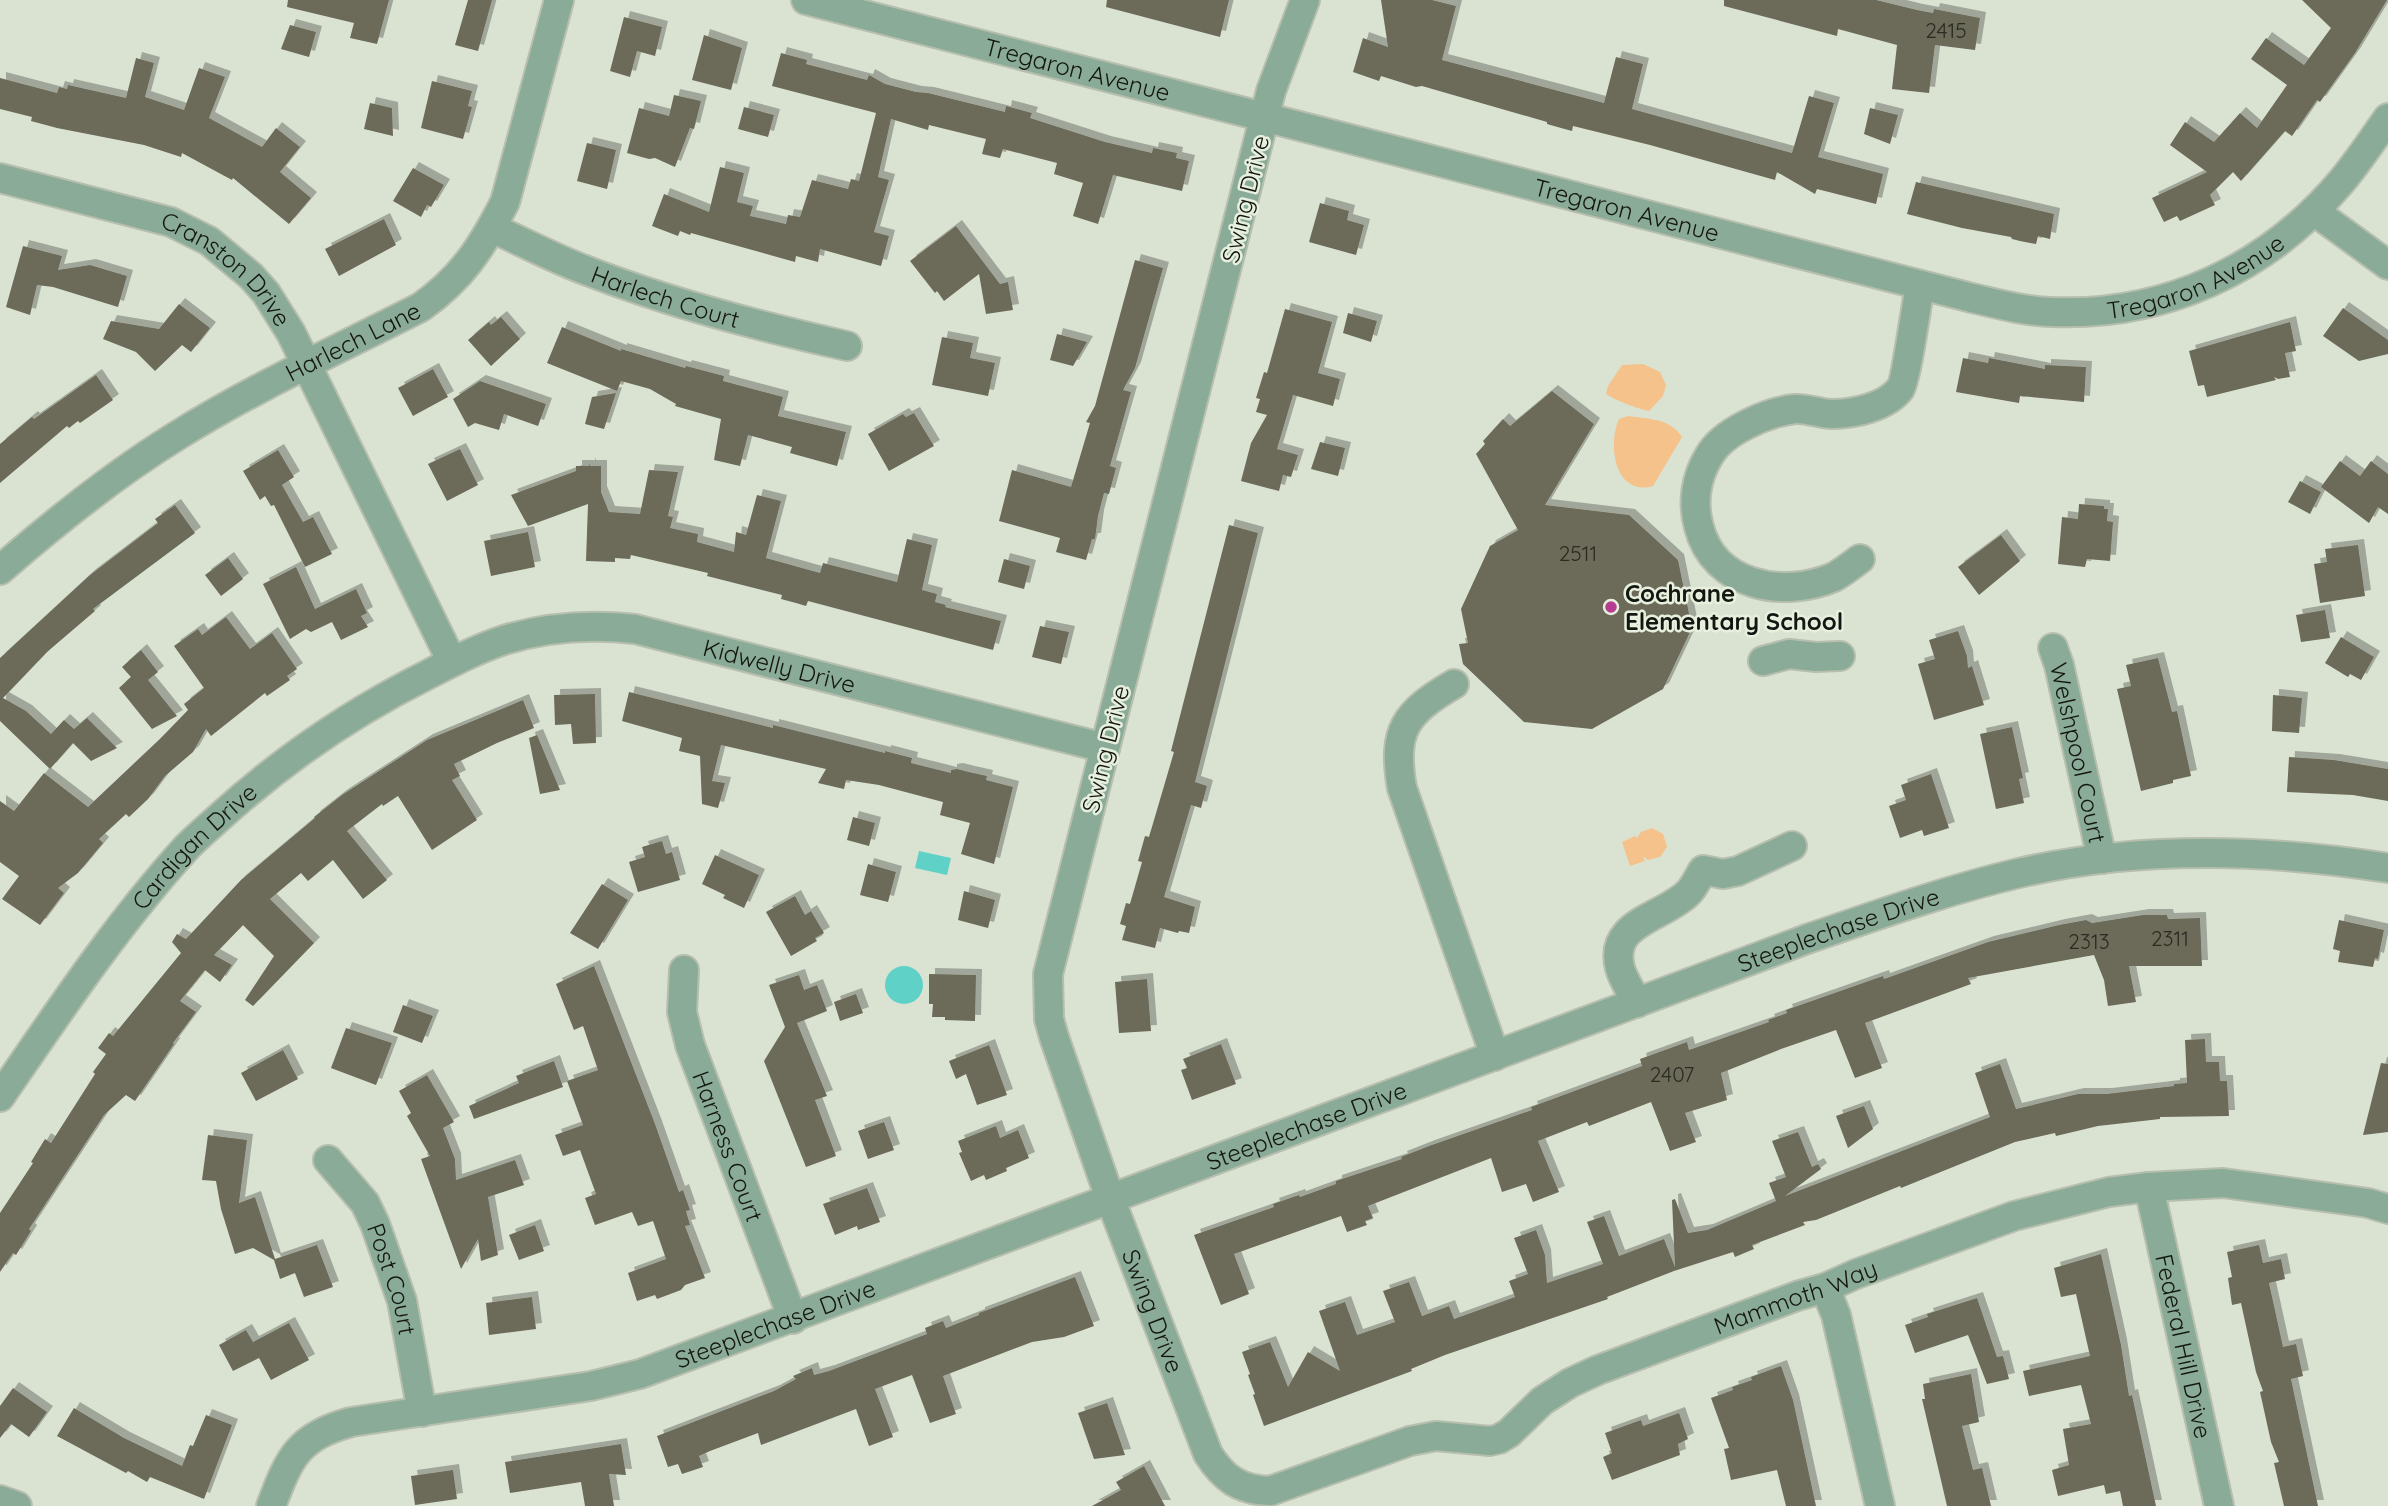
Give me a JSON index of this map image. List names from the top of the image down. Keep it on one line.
{"streets":{"street":["Tregaron Avenue","Swing Drive","Cranston Drive","Harlech Court","Harlech Lane","Kidwelly Drive","Welshpool Court","Cardigan Drive","Steeplechase Drive","Harness Court","Post Court","Mammoth Way","Federal Hill Drive"]},"crossings":[["Tregaron Avenue","Swing Drive"],["Swing Drive","Kidwelly Drive"],["Swing Drive","Steeplechase Drive"],["Swing Drive","Mammoth Way"],["Cranston Drive","Harlech Lane"],["Cranston Drive","Kidwelly Drive"],["Cranston Drive","Cardigan Drive"],["Harlech Court","Harlech Lane"],["Kidwelly Drive","Cardigan Drive"],["Welshpool Court","Steeplechase Drive"],["Steeplechase Drive","Harness Court"],["Steeplechase Drive","Post Court"],["Mammoth Way","Federal Hill Drive"]],"places":["Cochrane Elementary School"],"house_numbers":["2415","2511","2311","2313","2407"]}
